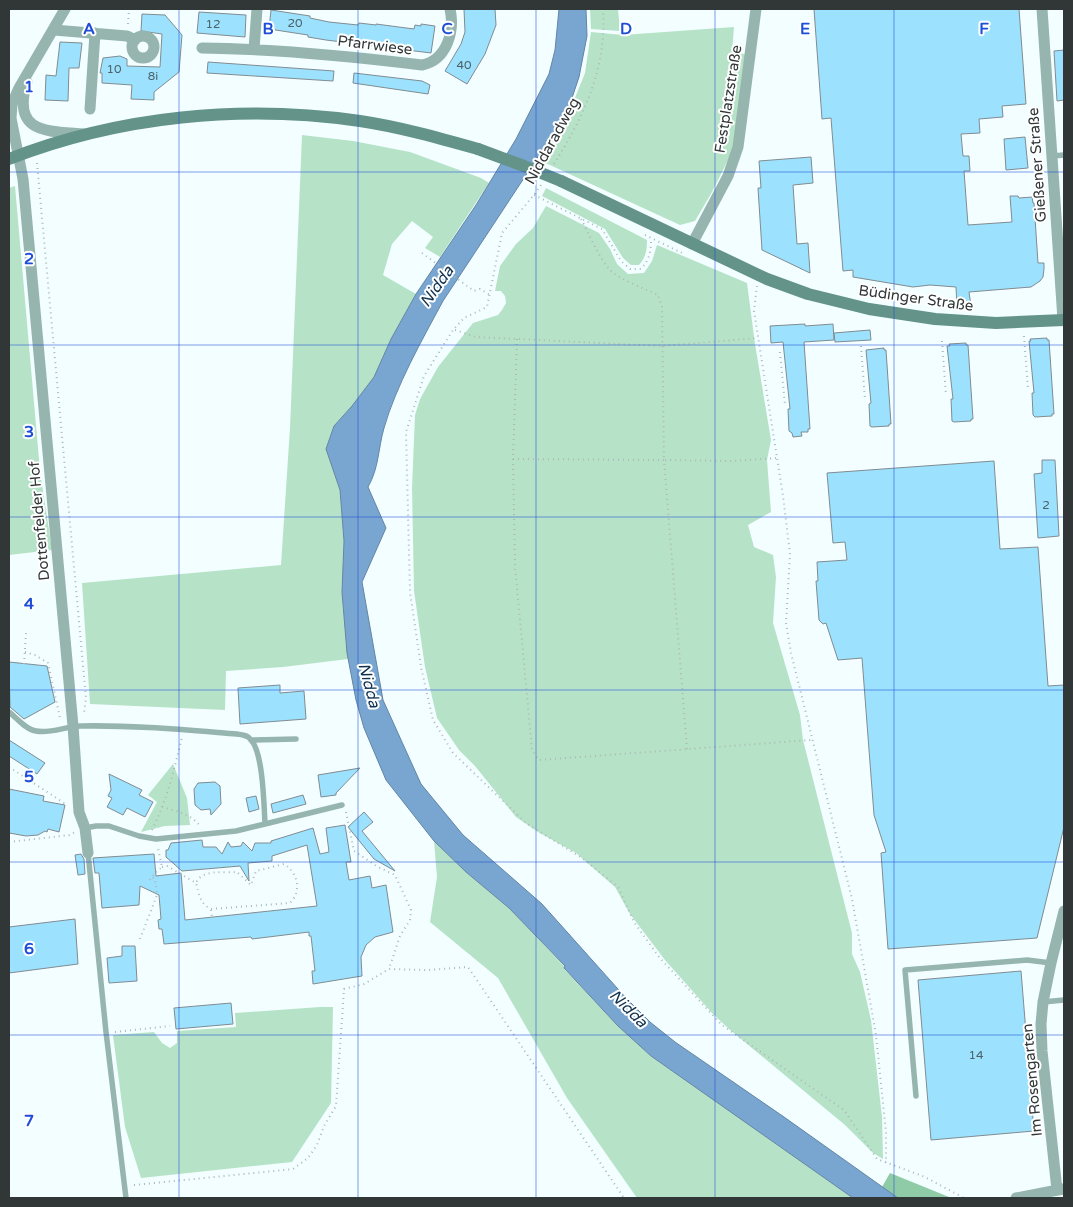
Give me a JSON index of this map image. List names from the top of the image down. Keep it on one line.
{"streets":{"main road":["Büdinger Straße"],"street":["Pfarrwiese","Festplatzstraße","Gießener Straße","Dottenfelder Hof","Im Rosengarten"],"path":["Niddaradweg"]},"crossings":[["Festplatzstraße","Büdinger Straße"],["Gießener Straße","Büdinger Straße"],["Büdinger Straße","Dottenfelder Hof"]],"water":["Nidda"],"house_numbers":["20","12","40","10","8i","2","14"],"grid":{"columns":["A","B","C","D","E","F"],"rows":["1","2","3","4","5","6","7"]}}
